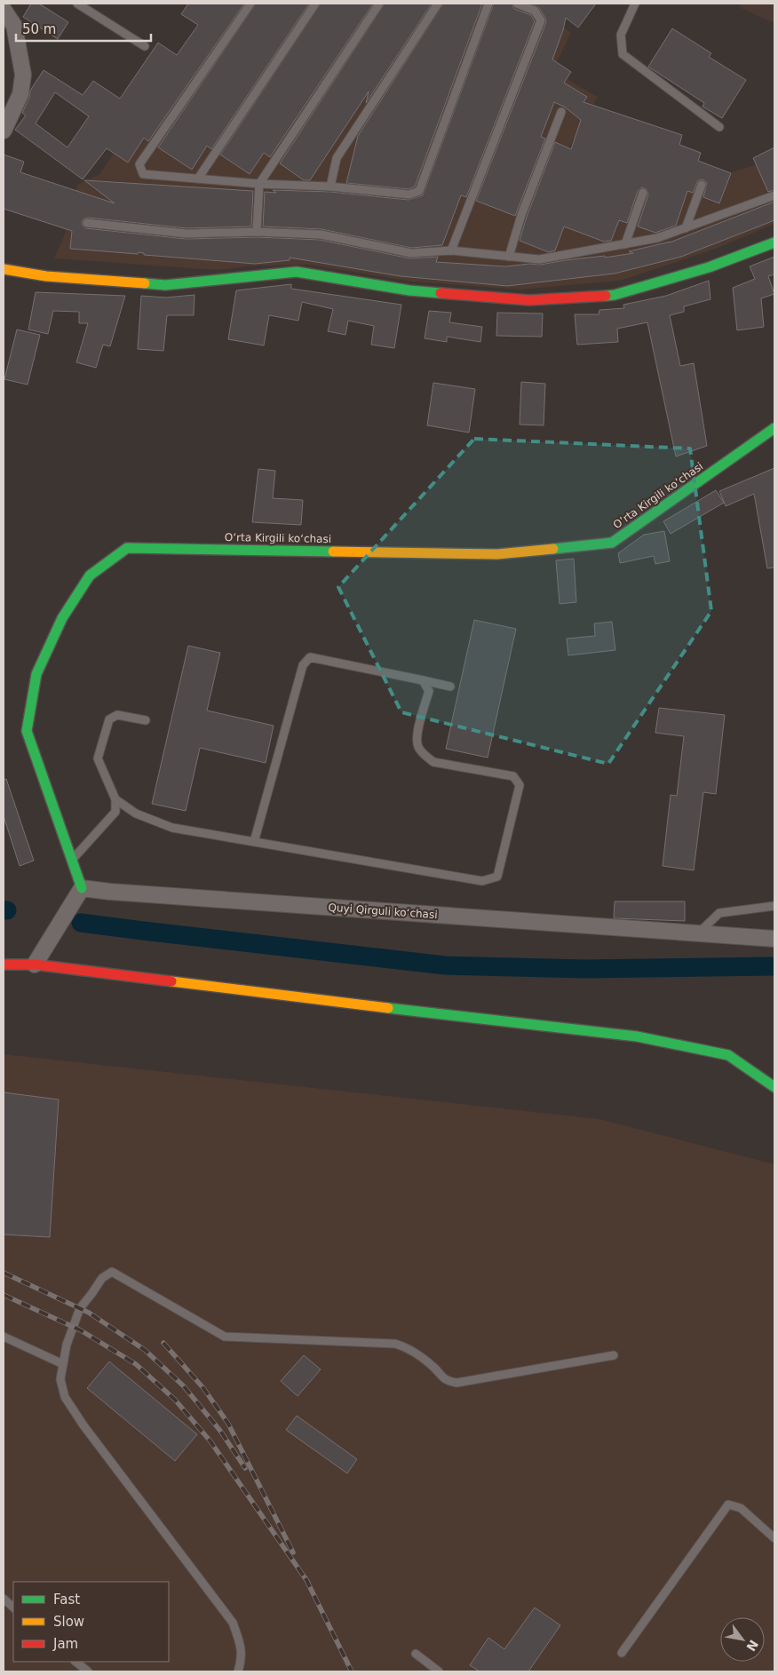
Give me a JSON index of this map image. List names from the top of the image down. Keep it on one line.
{"streets":{"street":["Oʻrta Kirgili koʻchasi","Quyi Qirguli koʻchasi"]},"crossings":[["Oʻrta Kirgili koʻchasi","Quyi Qirguli koʻchasi"]],"legend":["Fast","Slow","Jam"],"scale_bar":"50 m","north":"bottom right"}
